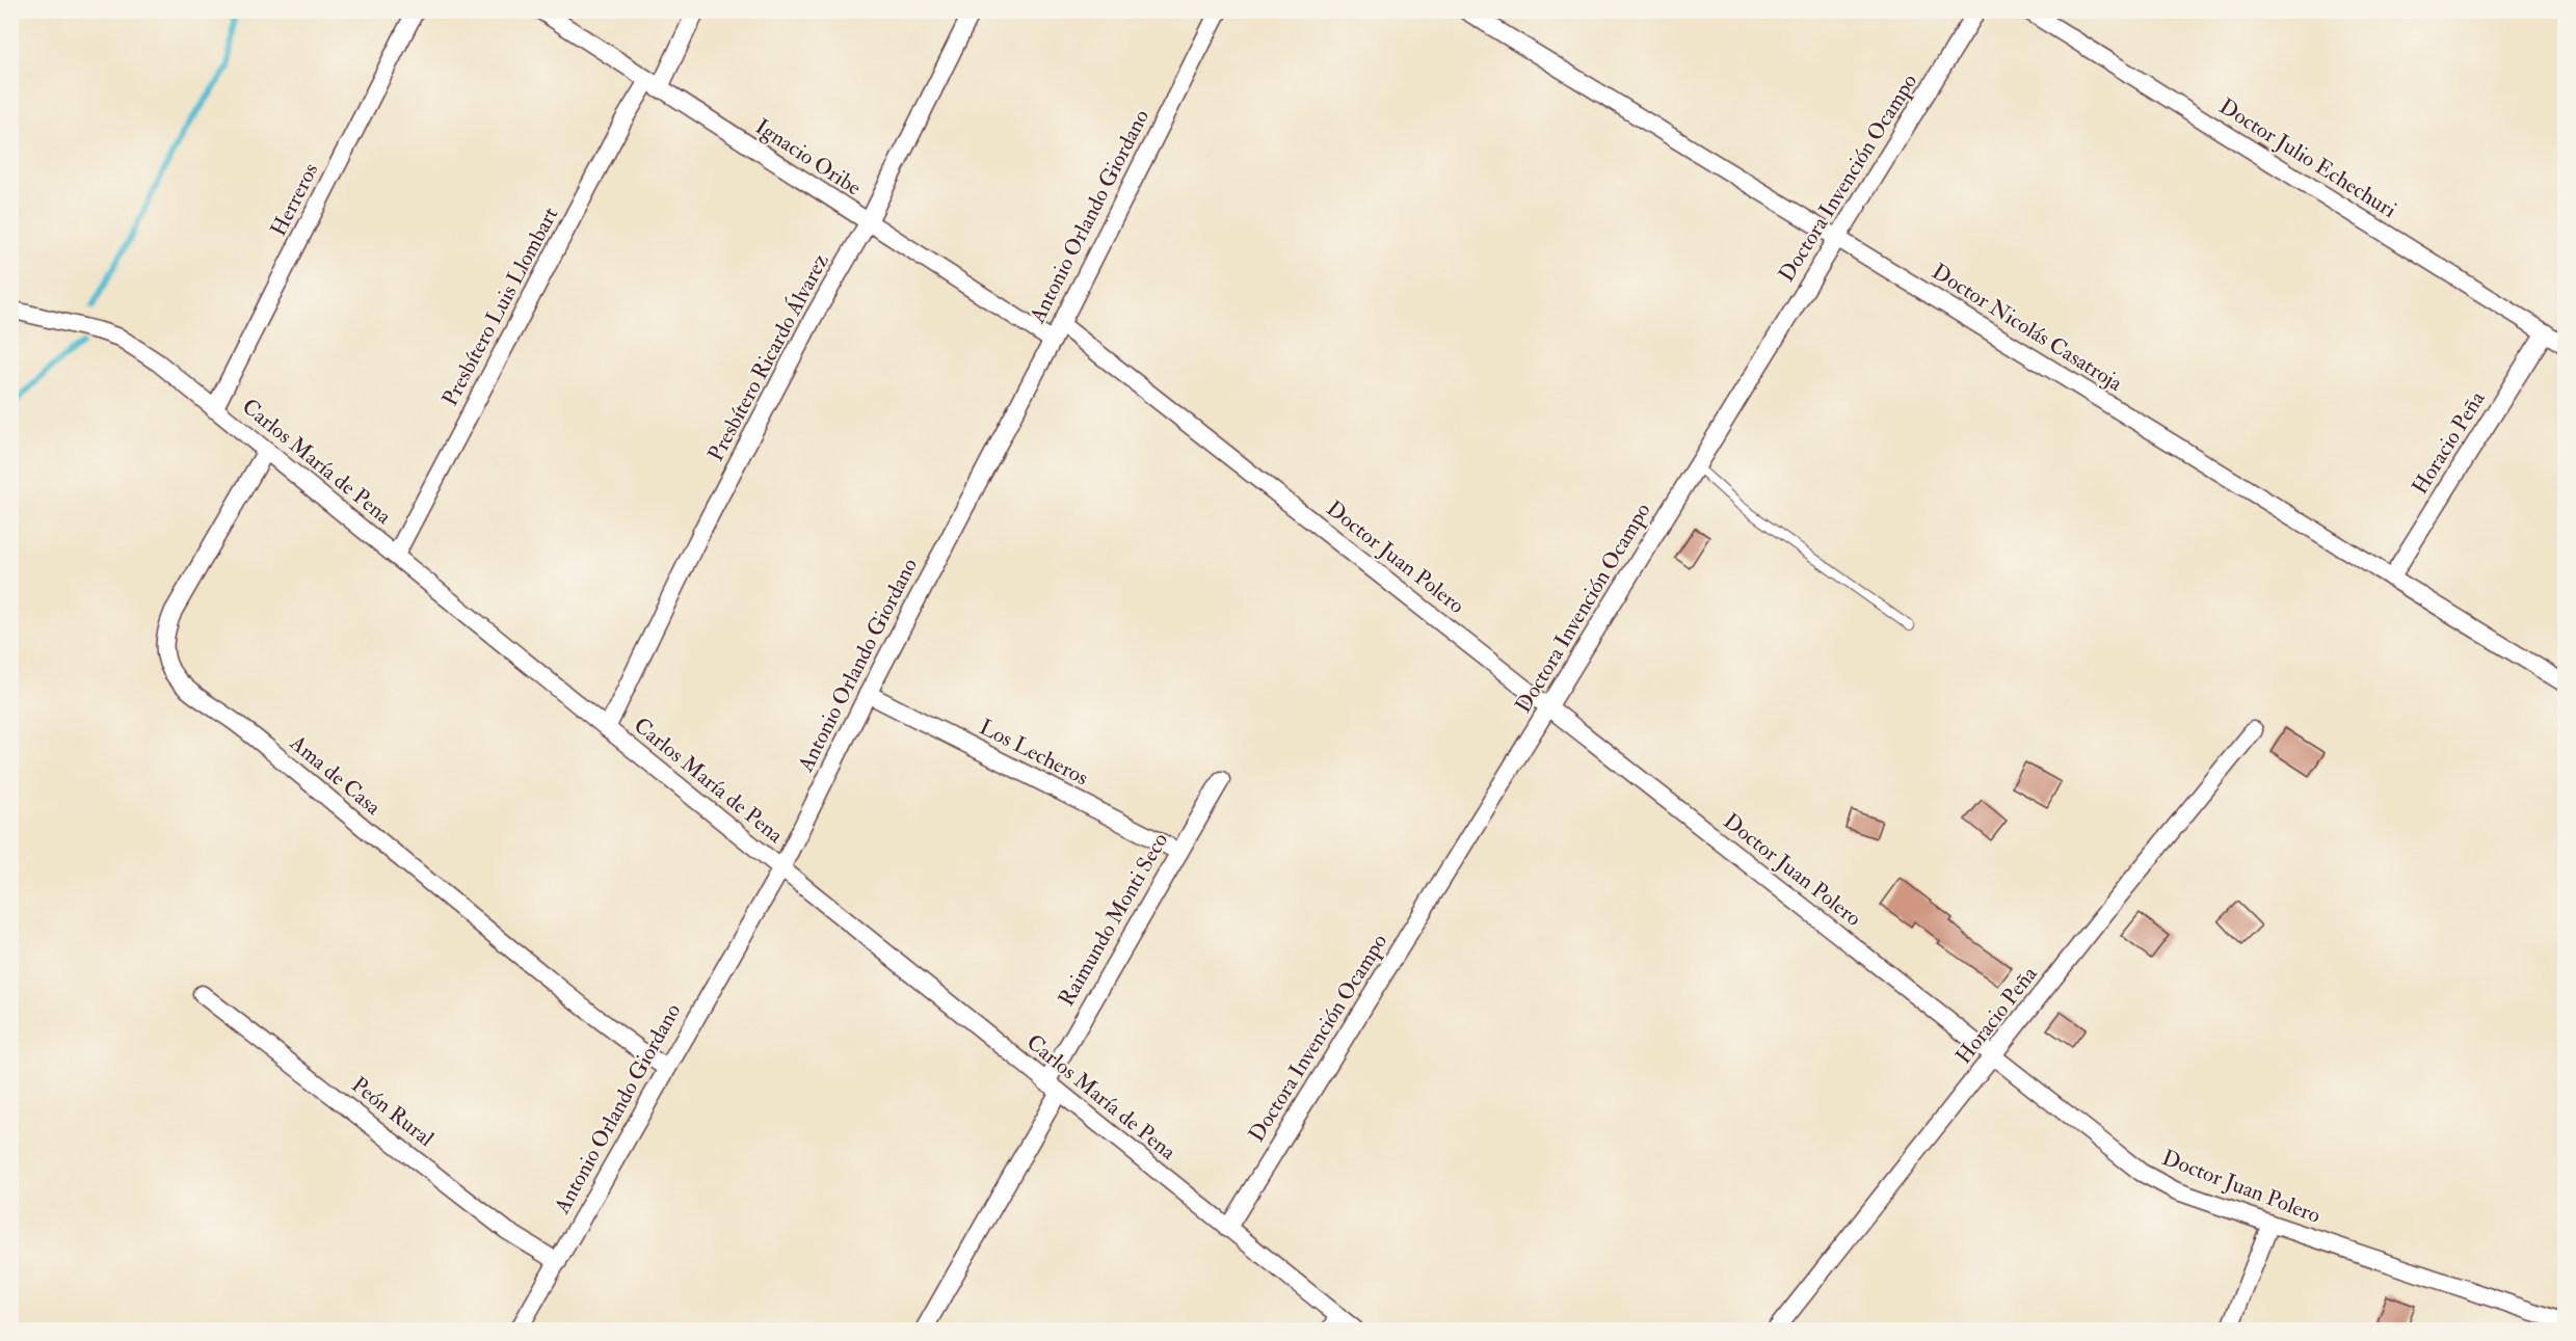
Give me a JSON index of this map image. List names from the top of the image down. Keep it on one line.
{"streets":{"street":["Ignacio Oribe","Doctor Julio Echechuri","Doctora Invención Ocampo","Herreros","Antonio Orlando Giordano","Presbítero Luis Llombart","Doctor Nicolás Casatroja","Presbítero Ricardo Álvarez","Horacio Peña","Carlos María de Pena","Doctor Juan Polero","Los Lecheros","Ama de Casa","Raimundo Monti Seco","Peón Rural"]},"crossings":[["Ignacio Oribe","Antonio Orlando Giordano"],["Ignacio Oribe","Presbítero Luis Llombart"],["Ignacio Oribe","Presbítero Ricardo Álvarez"],["Doctor Julio Echechuri","Horacio Peña"],["Doctora Invención Ocampo","Doctor Nicolás Casatroja"],["Doctora Invención Ocampo","Carlos María de Pena"],["Doctora Invención Ocampo","Doctor Juan Polero"],["Herreros","Carlos María de Pena"],["Antonio Orlando Giordano","Carlos María de Pena"],["Antonio Orlando Giordano","Doctor Juan Polero"],["Antonio Orlando Giordano","Los Lecheros"],["Antonio Orlando Giordano","Ama de Casa"],["Antonio Orlando Giordano","Peón Rural"],["Presbítero Luis Llombart","Carlos María de Pena"],["Doctor Nicolás Casatroja","Horacio Peña"],["Presbítero Ricardo Álvarez","Carlos María de Pena"],["Horacio Peña","Doctor Juan Polero"],["Carlos María de Pena","Ama de Casa"],["Carlos María de Pena","Raimundo Monti Seco"],["Los Lecheros","Raimundo Monti Seco"]]}
